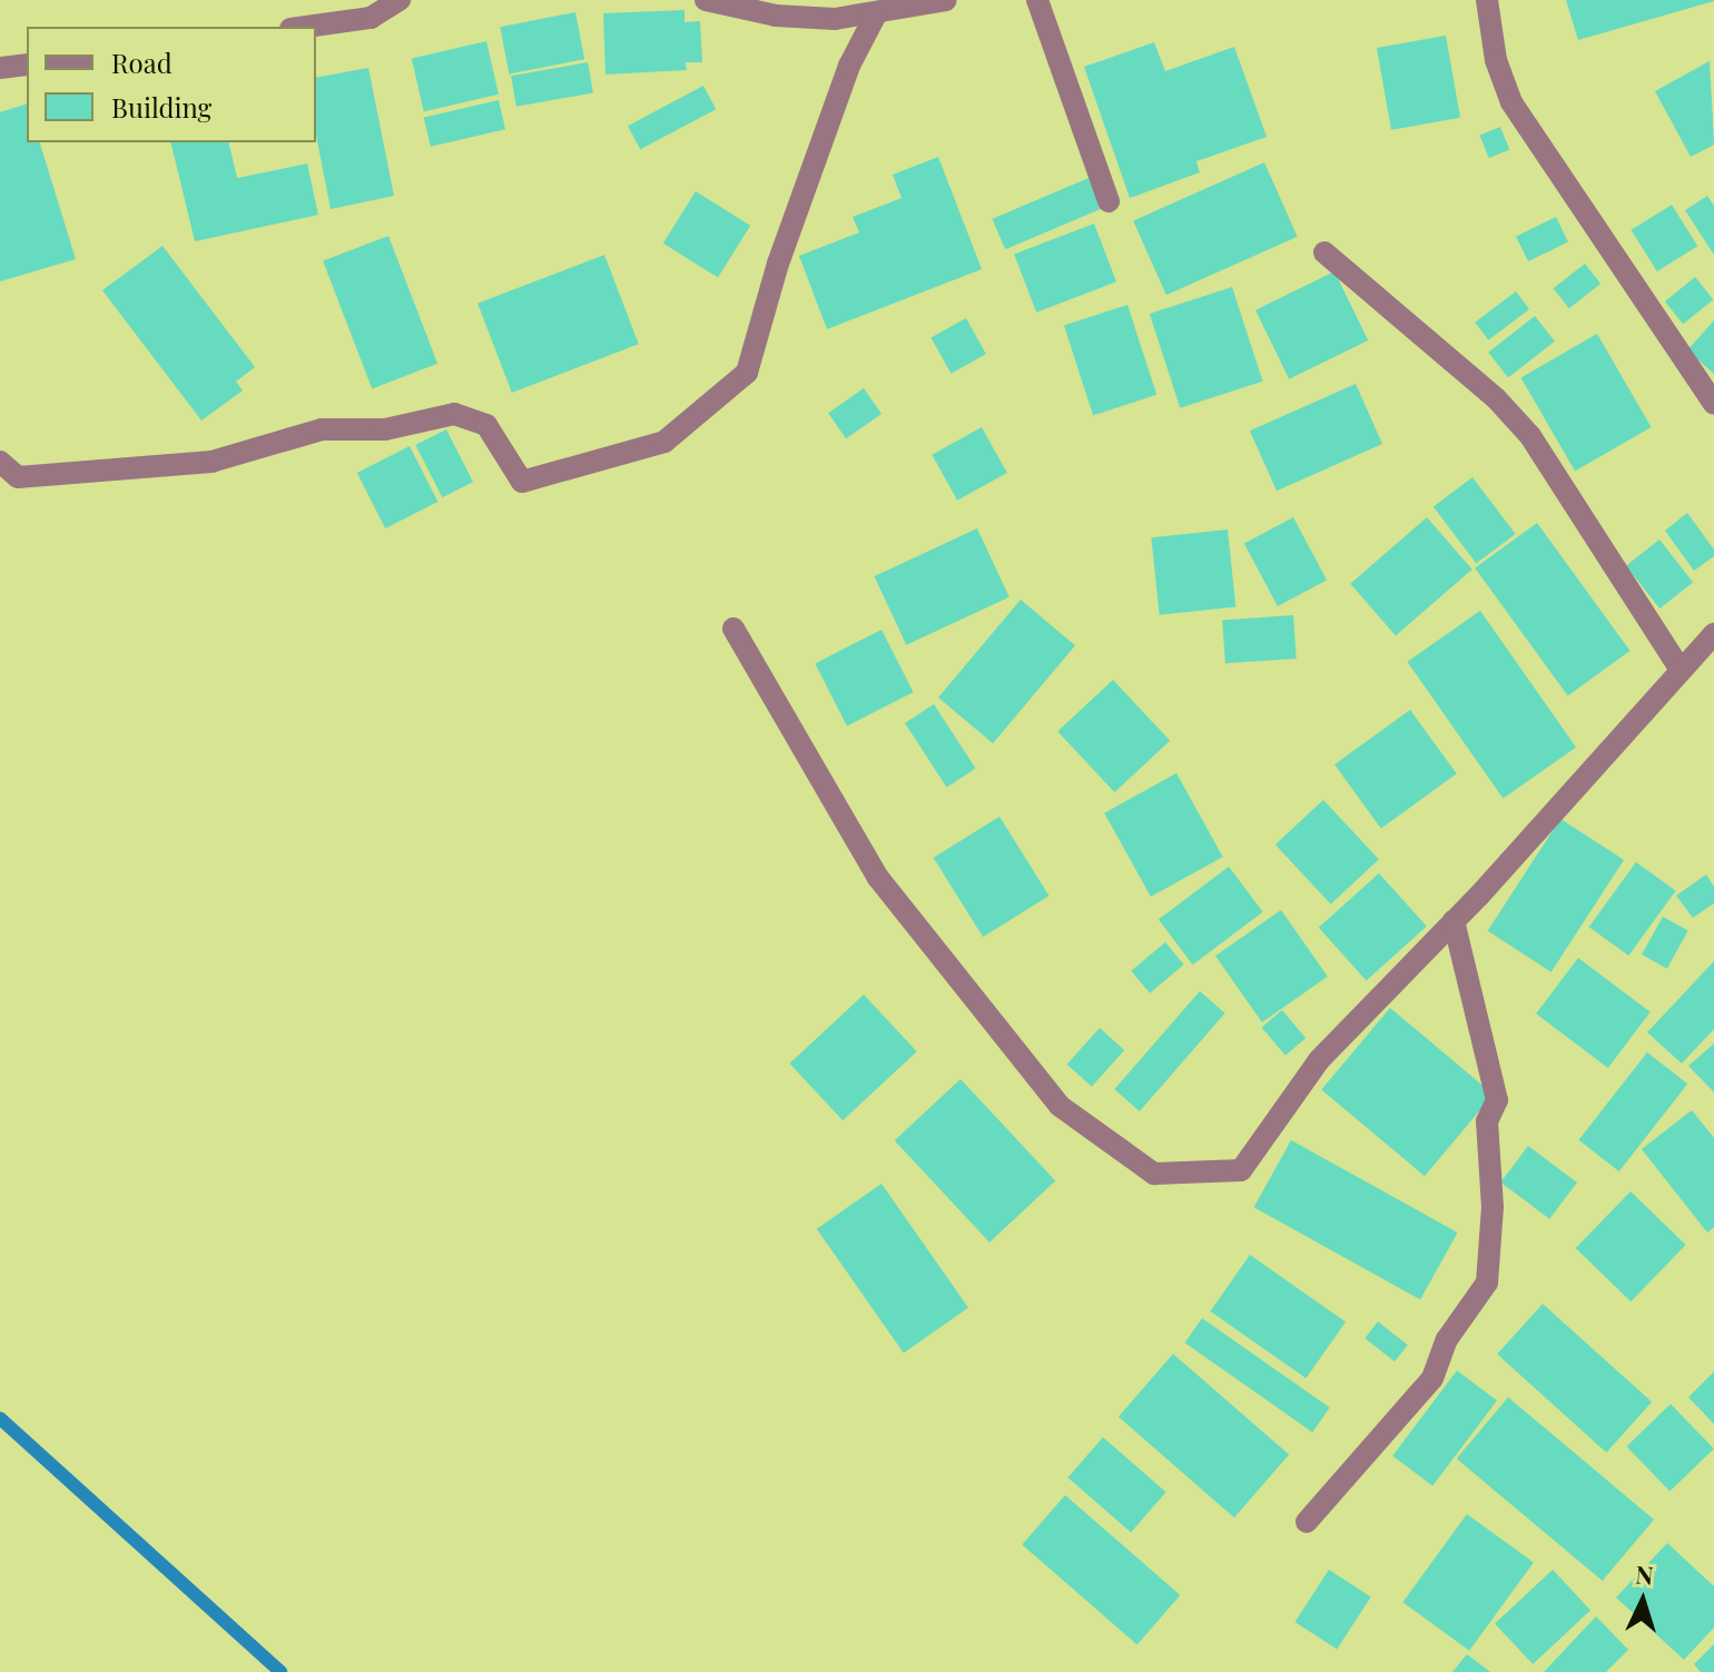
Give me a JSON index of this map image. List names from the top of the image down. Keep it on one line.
{"legend":["Road","Building"],"north":"top"}
